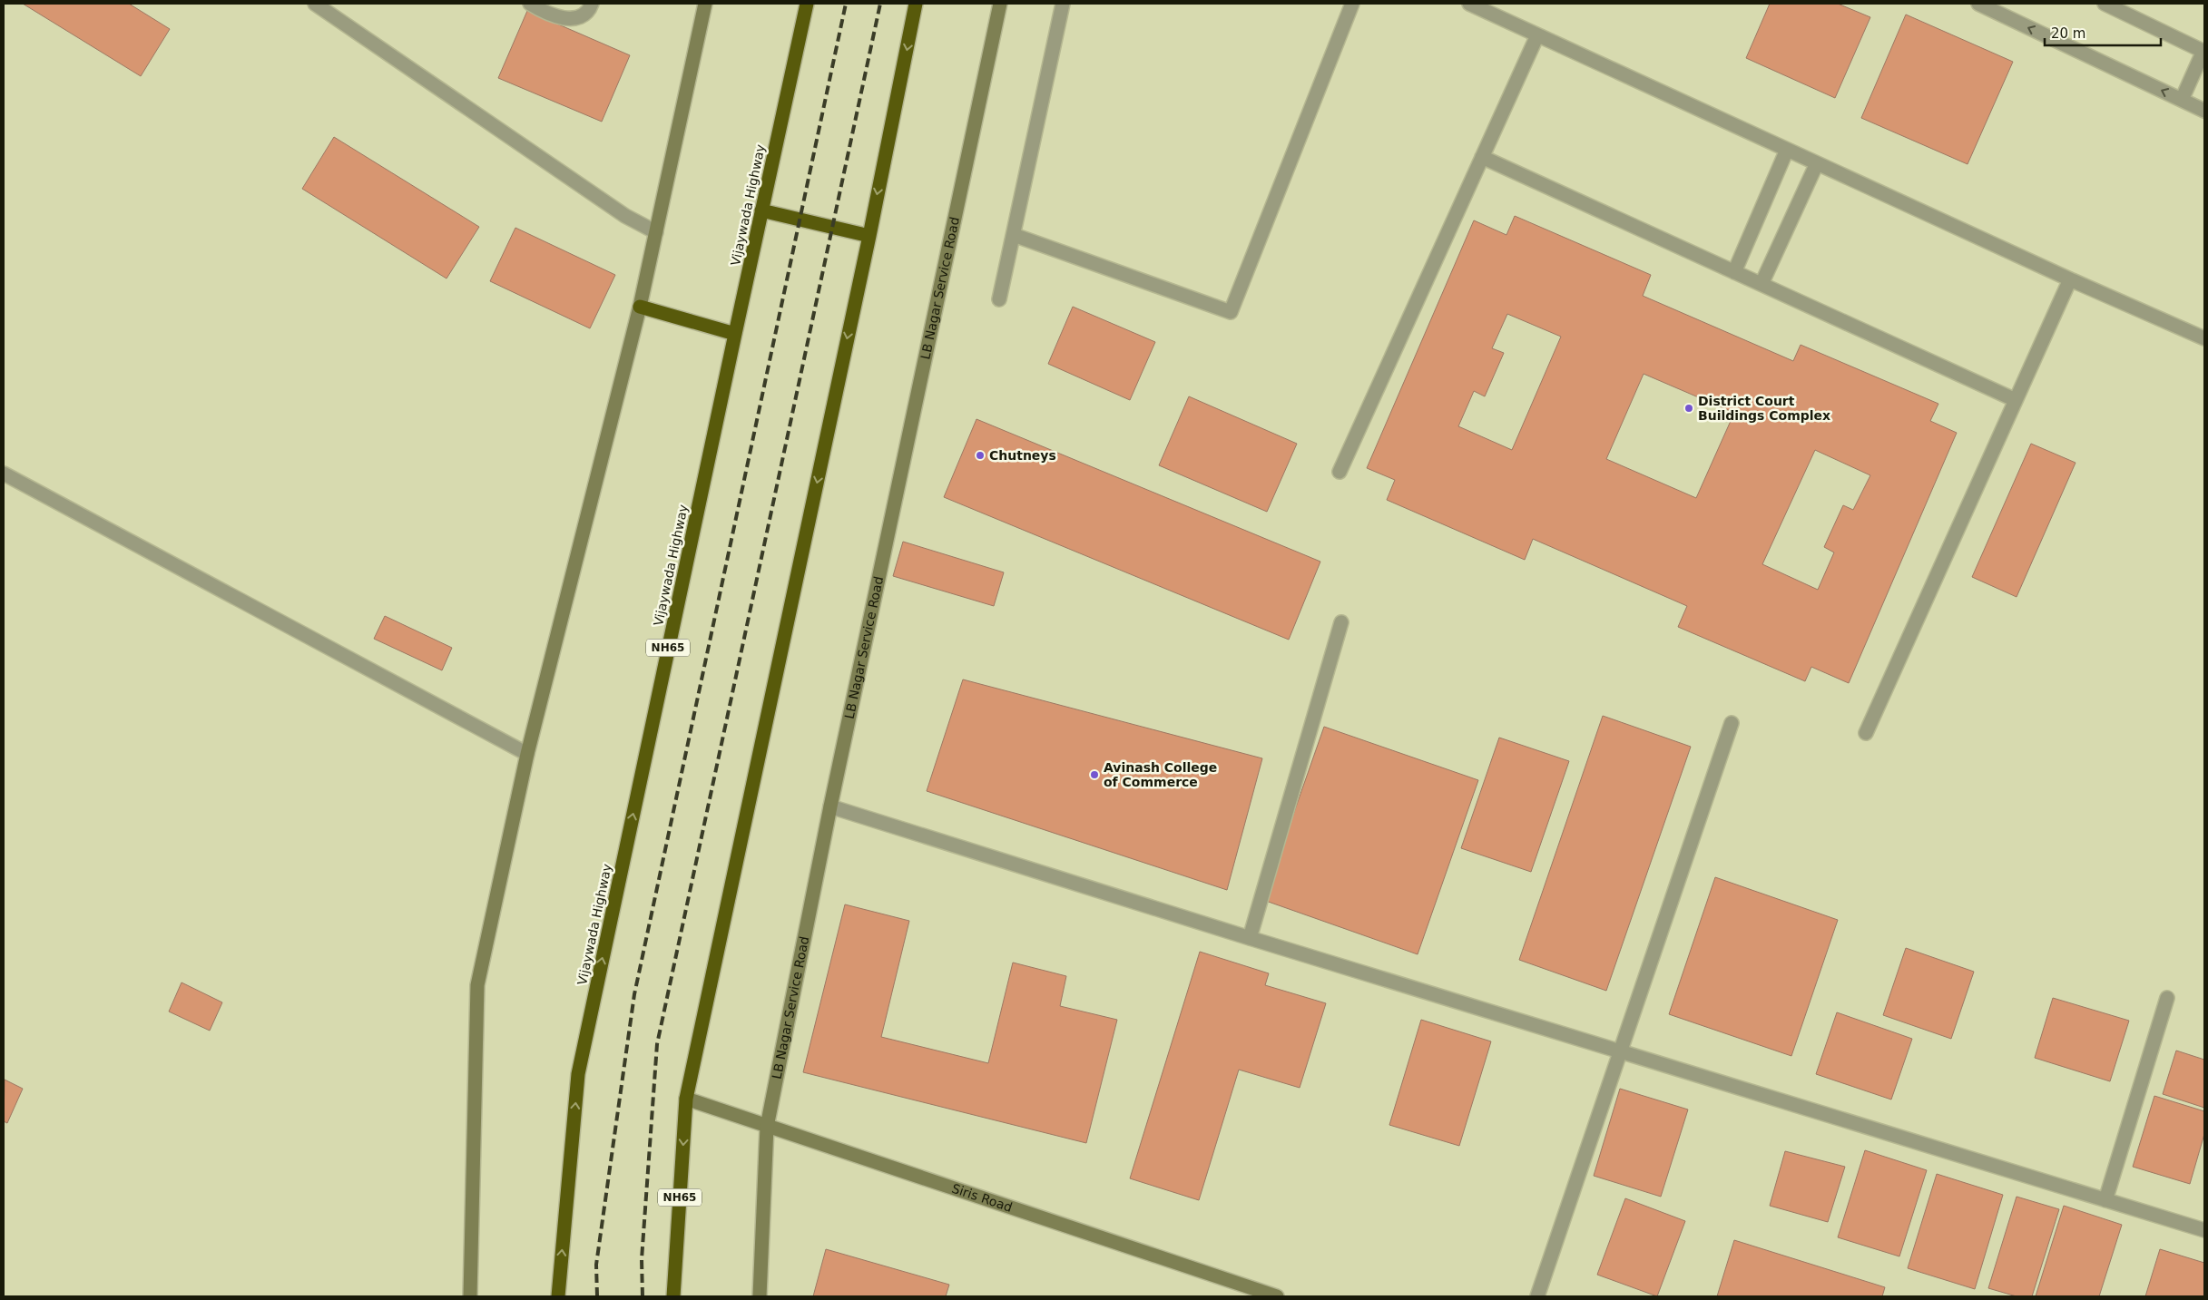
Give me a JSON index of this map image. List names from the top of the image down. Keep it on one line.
{"streets":{"highway":["Vijaywada Highway","NH65"],"street":["LB Nagar Service Road","Siris Road"]},"crossings":[["LB Nagar Service Road","Siris Road"],["NH65","Siris Road"]],"places":["District Court Buildings Complex","Chutneys","Avinash College of Commerce"],"scale_bar":"20 m"}
